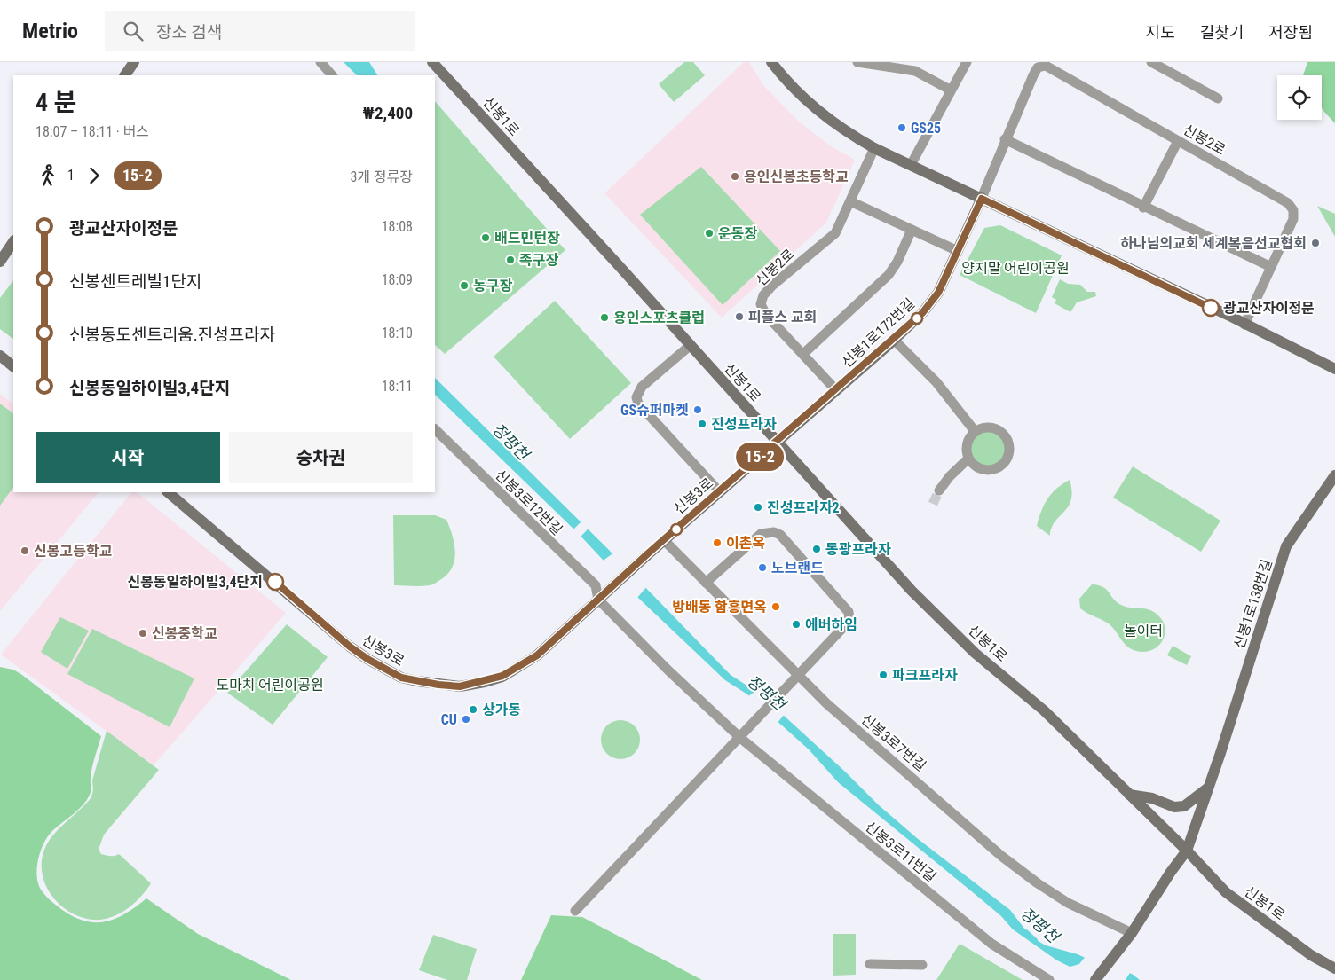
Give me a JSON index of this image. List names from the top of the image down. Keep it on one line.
{"streets":{"street":["신봉1로","신봉2로","신봉1로172번길","신봉3로","신봉3로12번길","신봉1로138번길","신봉3로7번길","신봉3로11번길"]},"crossings":[["신봉1로","신봉1로172번길"],["신봉1로","신봉3로"],["신봉1로","신봉1로138번길"],["신봉2로","신봉1로172번길"],["신봉1로172번길","신봉3로"],["신봉3로","신봉3로12번길"],["신봉3로","신봉3로7번길"],["신봉3로","신봉3로11번길"],["신봉3로12번길","신봉3로11번길"]],"water":["정평천"],"parks":["양지말 어린이공원","놀이터","도마치 어린이공원"],"places":["GS25","용인신봉초등학교","운동장","배드민턴장","하나님의교회 세계복음선교협회","족구장","농구장","광교산자이정문","피플스 교회","용인스포츠클럽","GS슈퍼마켓","진성프라자","진성프라자2","이촌옥","동광프라자","신봉고등학교","노브랜드","신봉동일하이빌3,4단지","방배동 함흥면옥","에버하임","신봉중학교","파크프라자","상가동","CU"],"lines":["bus line 15-2"],"page":{"header":"Metrio","search":"장소 검색","nav":["지도","길찾기","저장됨"],"on_map":"15-2","heading":["4 분","18:07 – 18:11 · 버스","₩2,400"],"legs":["1","15-2","3개 정류장"],"list":[{"name":"광교산자이정문","value":"18:08"},{"name":"신봉센트레빌1단지","value":"18:09"},{"name":"신봉동도센트리움.진성프라자","value":"18:10"},{"name":"신봉동일하이빌3,4단지","value":"18:11"}],"buttons":["시작","승차권"]}}
